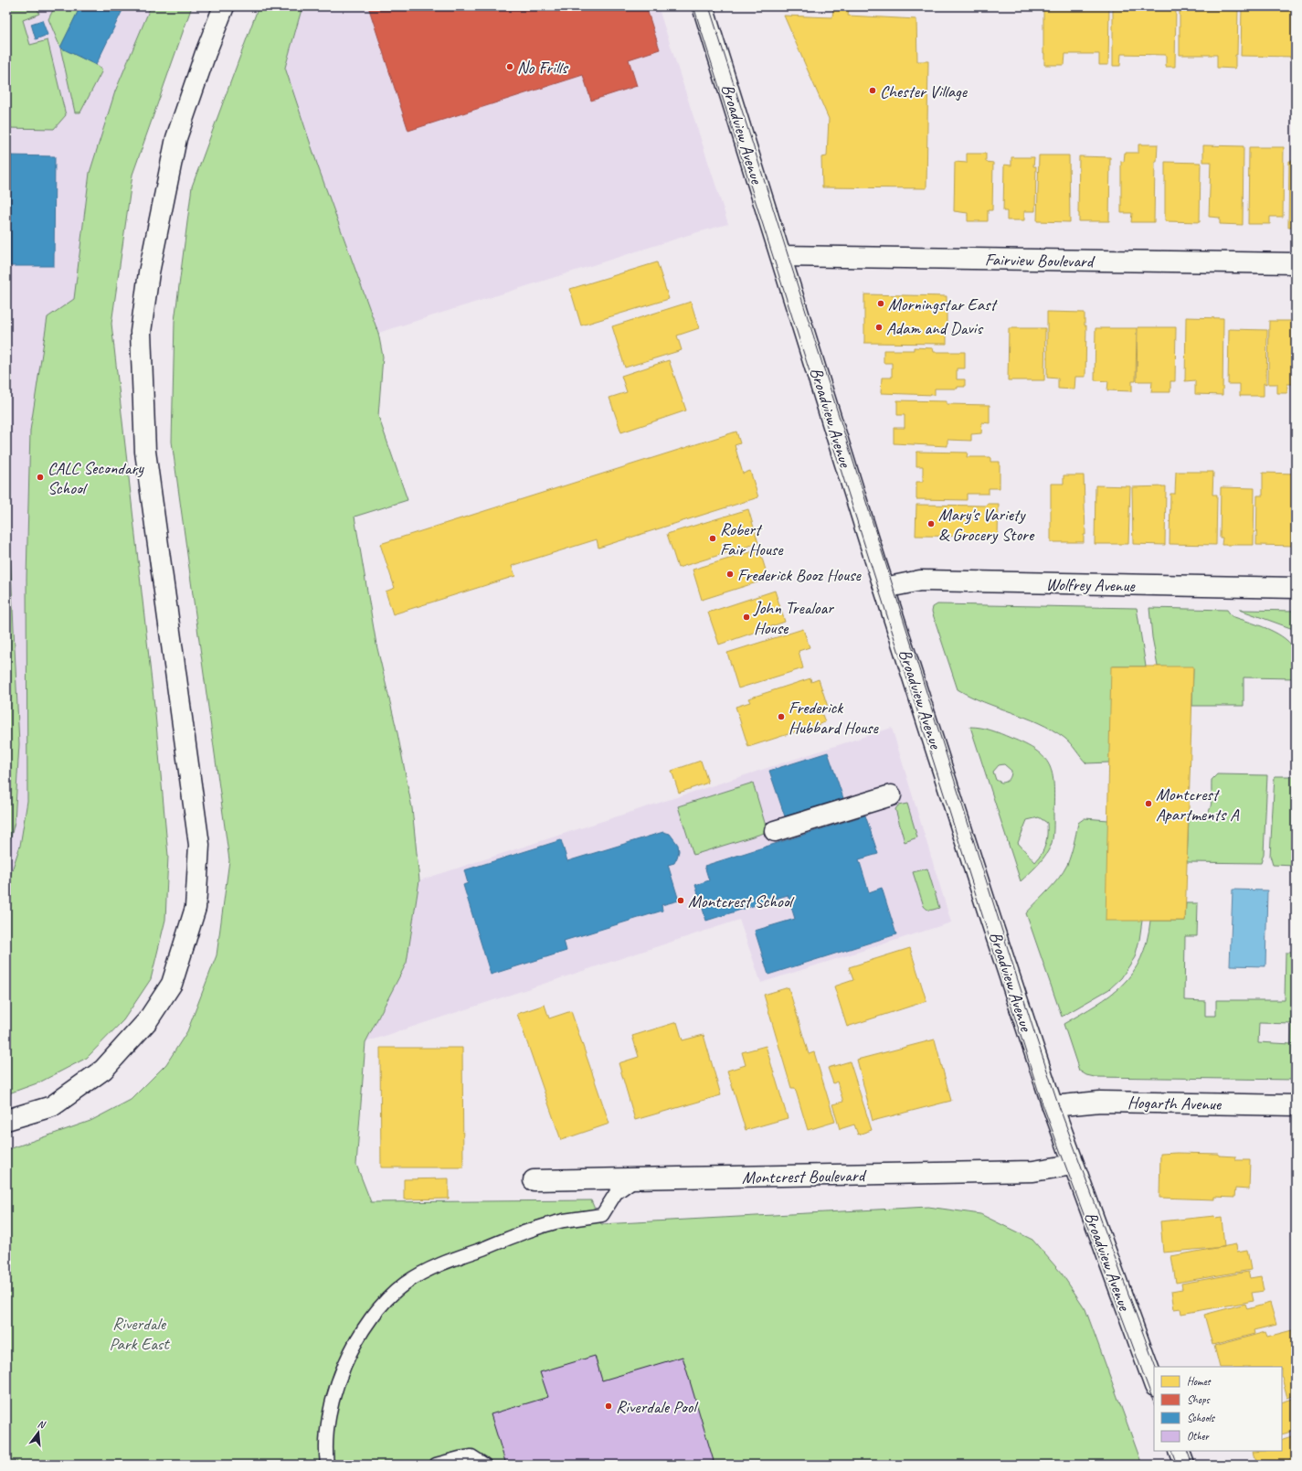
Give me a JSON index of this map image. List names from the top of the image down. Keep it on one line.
{"streets":{"main road":["Broadview Avenue","Fairview Boulevard","Wolfrey Avenue","Hogarth Avenue","Montcrest Boulevard"]},"crossings":[["Broadview Avenue","Fairview Boulevard"],["Broadview Avenue","Wolfrey Avenue"],["Broadview Avenue","Hogarth Avenue"],["Broadview Avenue","Montcrest Boulevard"]],"parks":["Riverdale Park East"],"places":["No Frills","Chester Village","Morningstar East","Adam and Davis","CALC Secondary School","Mary's Variety & Grocery Store","Robert Fair House","Frederick Booz House","John Trealoar House","Frederick Hubbard House","Montcrest Apartments A","Montcrest School","Riverdale Pool"],"legend":["Homes","Shops","Schools","Other"],"north":"top"}
